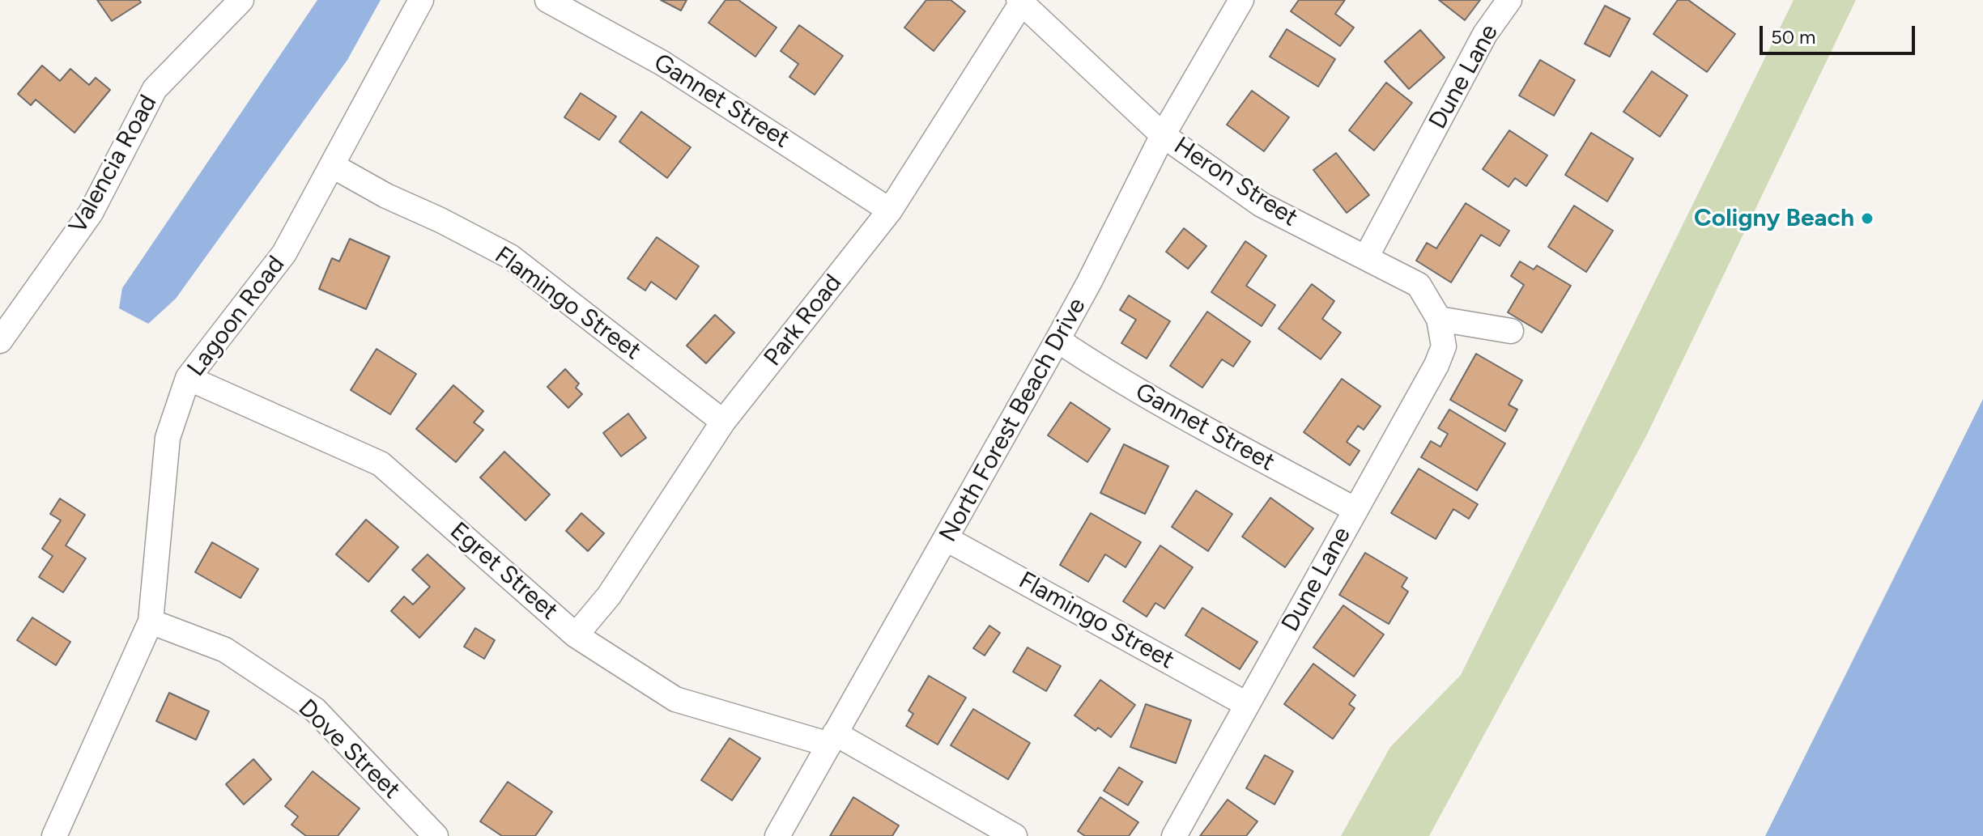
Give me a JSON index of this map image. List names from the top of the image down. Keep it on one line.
{"streets":{"street":["Dune Lane","Gannet Street","Valencia Road","Heron Street","Flamingo Street","Lagoon Road","Park Road","North Forest Beach Drive","Egret Street","Dove Street"]},"crossings":[["Dune Lane","Gannet Street"],["Dune Lane","Heron Street"],["Dune Lane","Flamingo Street"],["Gannet Street","Park Road"],["Gannet Street","North Forest Beach Drive"],["Heron Street","Park Road"],["Heron Street","North Forest Beach Drive"],["Flamingo Street","Lagoon Road"],["Flamingo Street","Park Road"],["Flamingo Street","North Forest Beach Drive"],["Lagoon Road","Egret Street"],["Lagoon Road","Dove Street"],["Park Road","Egret Street"],["North Forest Beach Drive","Egret Street"]],"places":["Coligny Beach"],"scale_bar":"50 m"}
